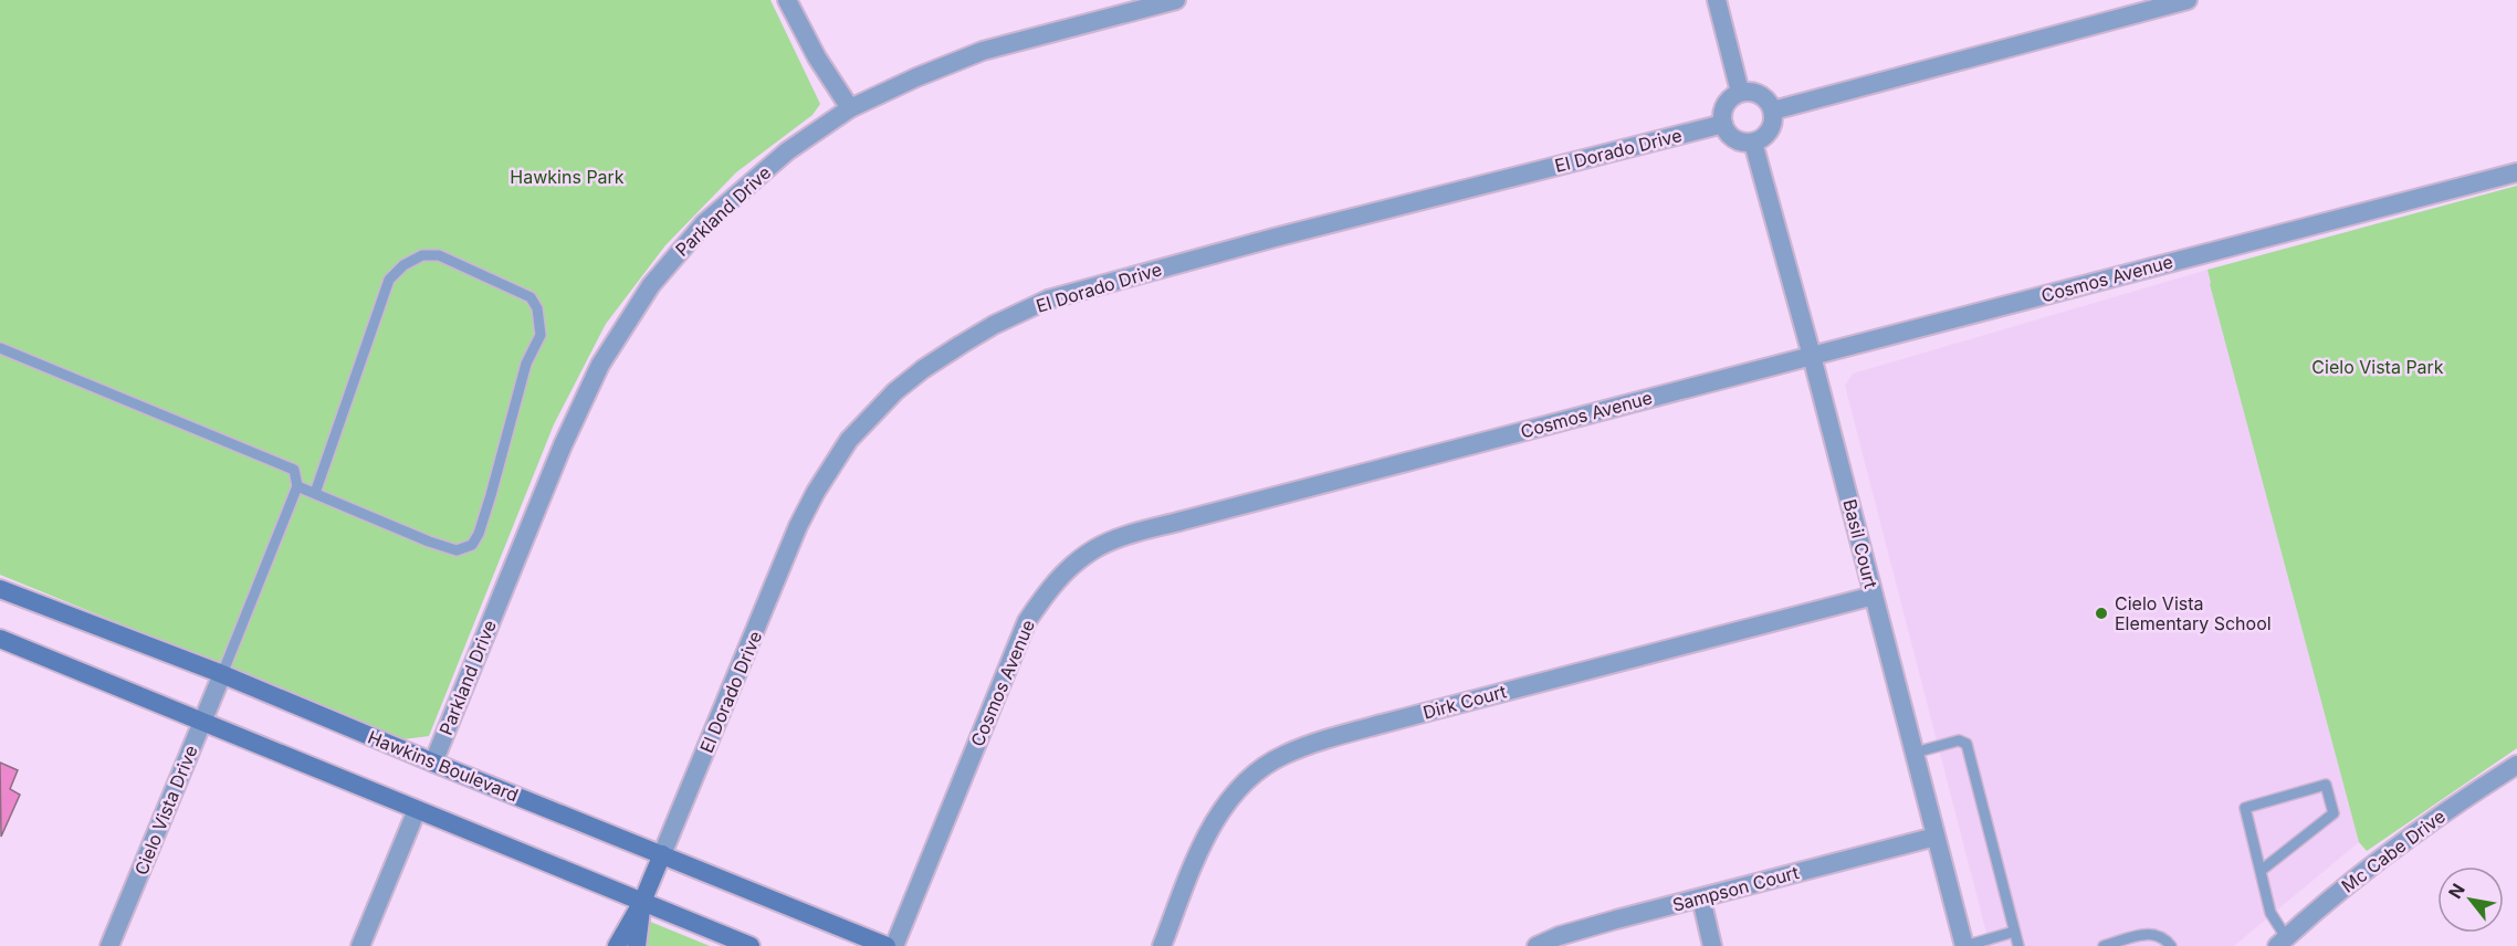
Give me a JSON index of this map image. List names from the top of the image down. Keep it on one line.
{"streets":{"main road":["El Dorado Drive","Hawkins Boulevard"],"street":["Parkland Drive","Cosmos Avenue","Basil Court","Dirk Court","Cielo Vista Drive","Mc Cabe Drive","Sampson Court"]},"crossings":[["El Dorado Drive","Basil Court"],["El Dorado Drive","Hawkins Boulevard"],["Parkland Drive","Hawkins Boulevard"],["Cosmos Avenue","Basil Court"],["Basil Court","Dirk Court"],["Basil Court","Sampson Court"],["Hawkins Boulevard","Cielo Vista Drive"]],"parks":["Hawkins Park","Cielo Vista Park"],"places":["Cielo Vista Elementary School"],"north":"top left"}
